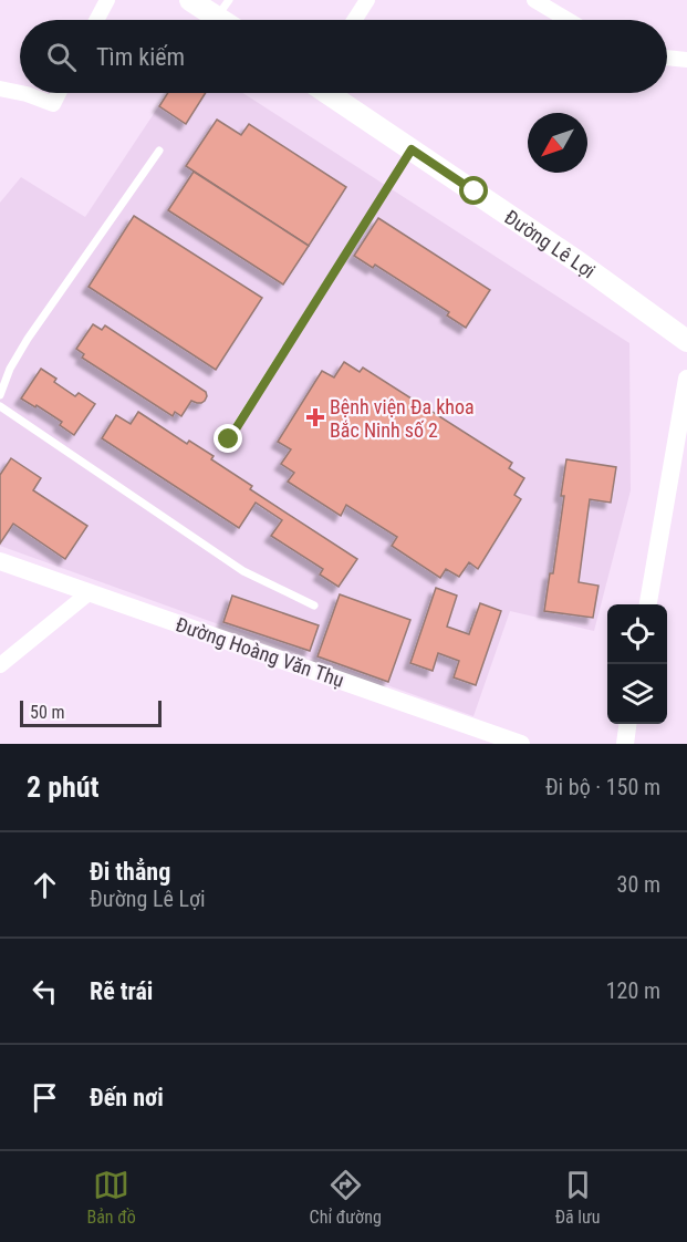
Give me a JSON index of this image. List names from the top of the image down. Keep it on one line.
{"streets":{"main road":["Đường Lê Lợi"],"street":["Đường Hoàng Văn Thụ"]},"places":{"health":["Bệnh viện Đa khoa Bắc Ninh số 2"]},"scale_bar":"50 m","north":"bottom left","page":{"search":"Tìm kiếm","scale":"50 m","heading":["2 phút","Đi bộ · 150 m"],"list":[["Đi thẳng","Đường Lê Lợi","30 m"],["Rẽ trái","120 m"],"Đến nơi"],"nav":["Bản đồ","Chỉ đường","Đã lưu"]}}
